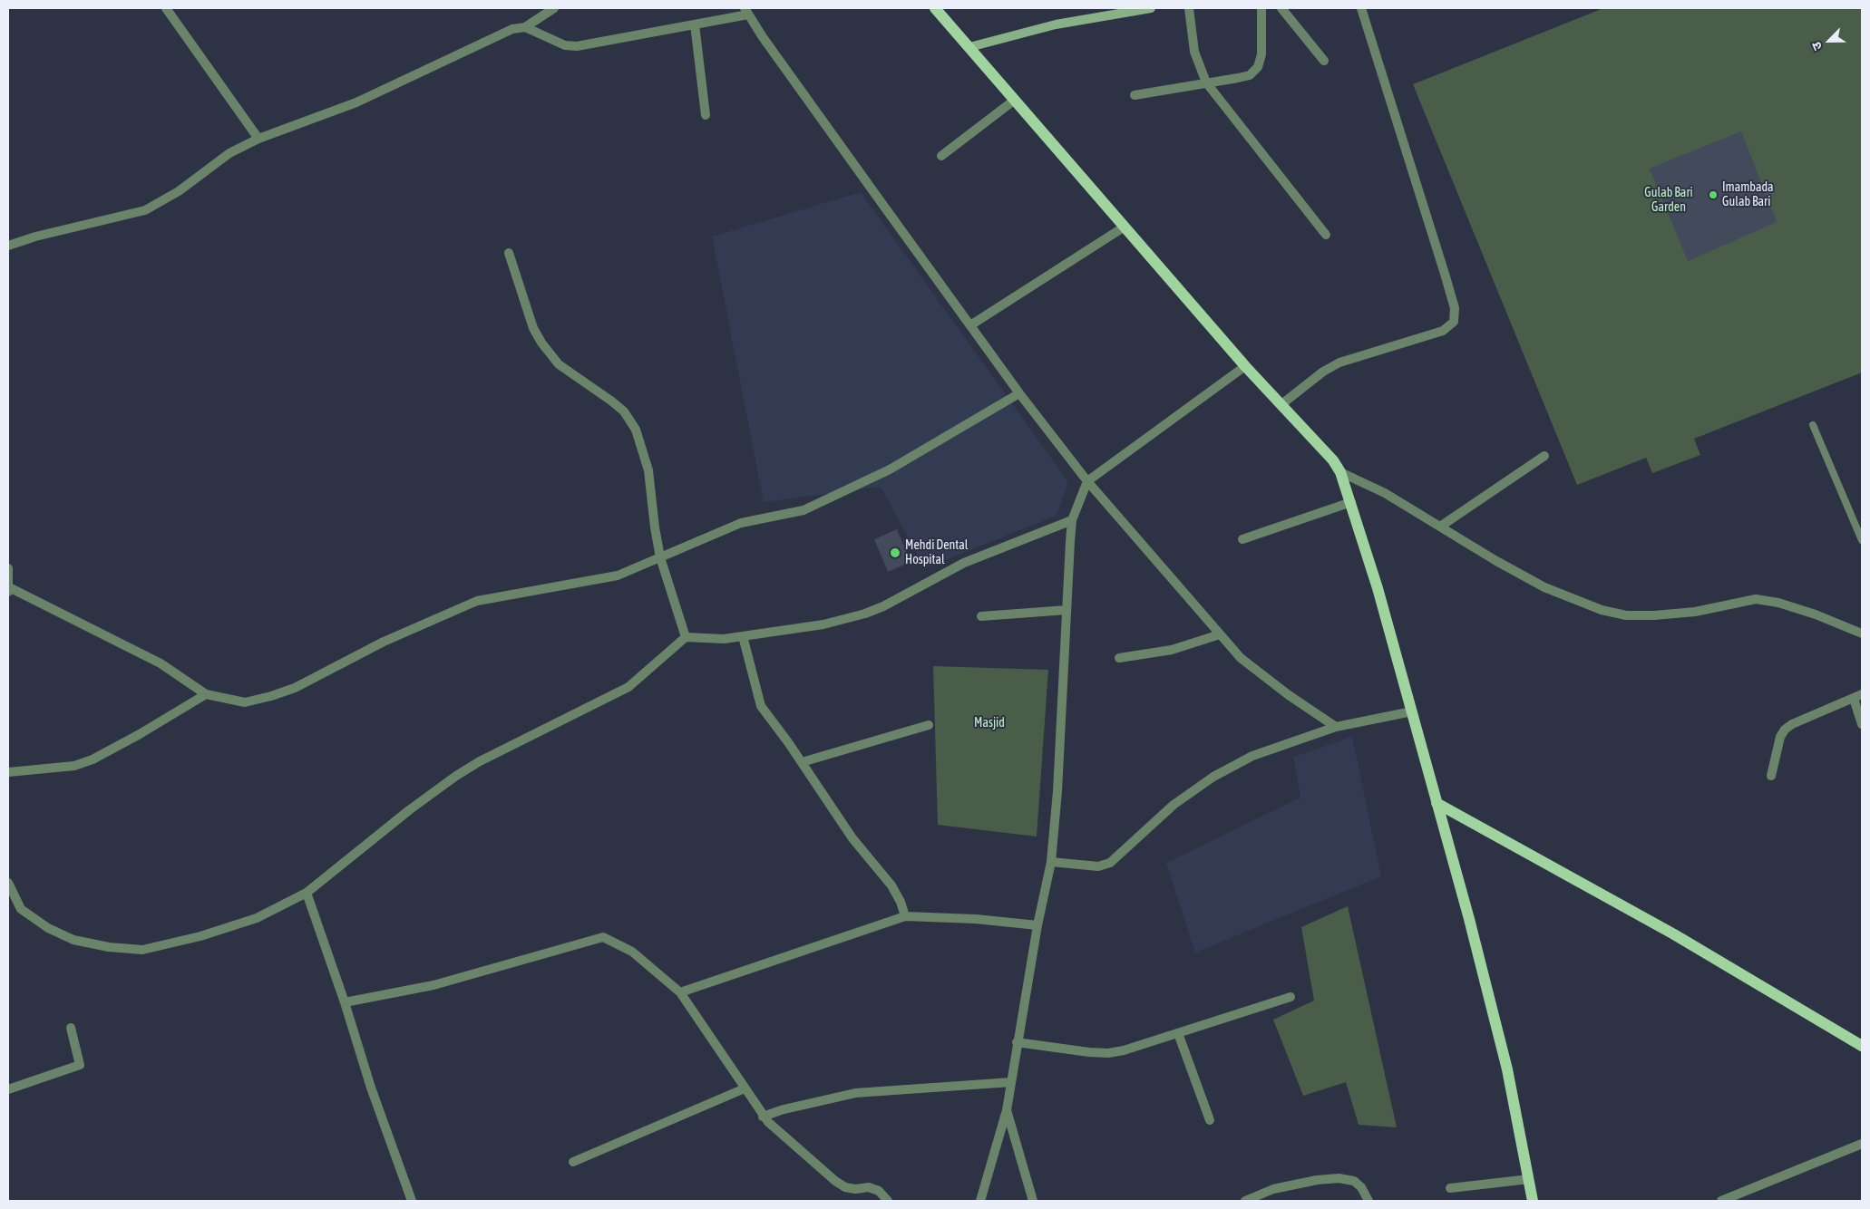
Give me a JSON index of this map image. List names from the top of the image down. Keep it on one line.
{"parks":["Gulab Bari Garden","Masjid"],"places":["Imambada Gulab Bari","Mehdi Dental Hospital"],"north":"bottom left"}
